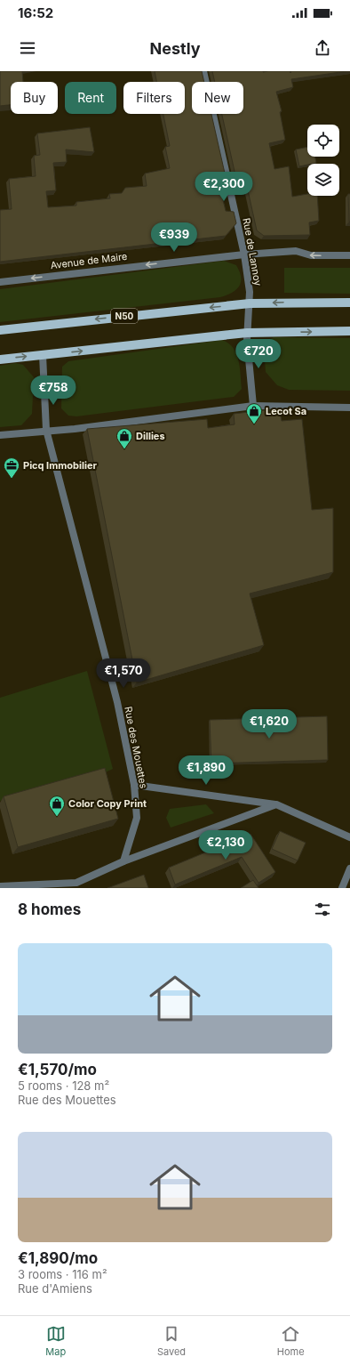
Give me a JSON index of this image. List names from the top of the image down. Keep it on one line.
{"streets":{"main road":["N50"],"street":["Rue de Lannoy","Avenue de Maire","Rue des Mouettes"]},"crossings":[["Rue de Lannoy","Avenue de Maire"],["Rue de Lannoy","N50"]],"one_way":["Avenue de Maire"],"places":{"shop":["Lecot Sa","Dillies","Color Copy Print"],"office":["Picq Immobilier"]},"page":{"status":"16:52","header":"Nestly","chip":["Buy","Rent","Filters","New"],"price":["€2,300","€939","€720","€758","€1,570","€1,620","€1,890","€2,130"],"heading":"8 homes","list":[{"name":"€1,570/mo","note":"5 rooms · 128 m² · Rue des Mouettes"},{"name":"€1,890/mo","note":"3 rooms · 116 m² · Rue d'Amiens"}],"tabs":["Map","Saved","Home"]}}
